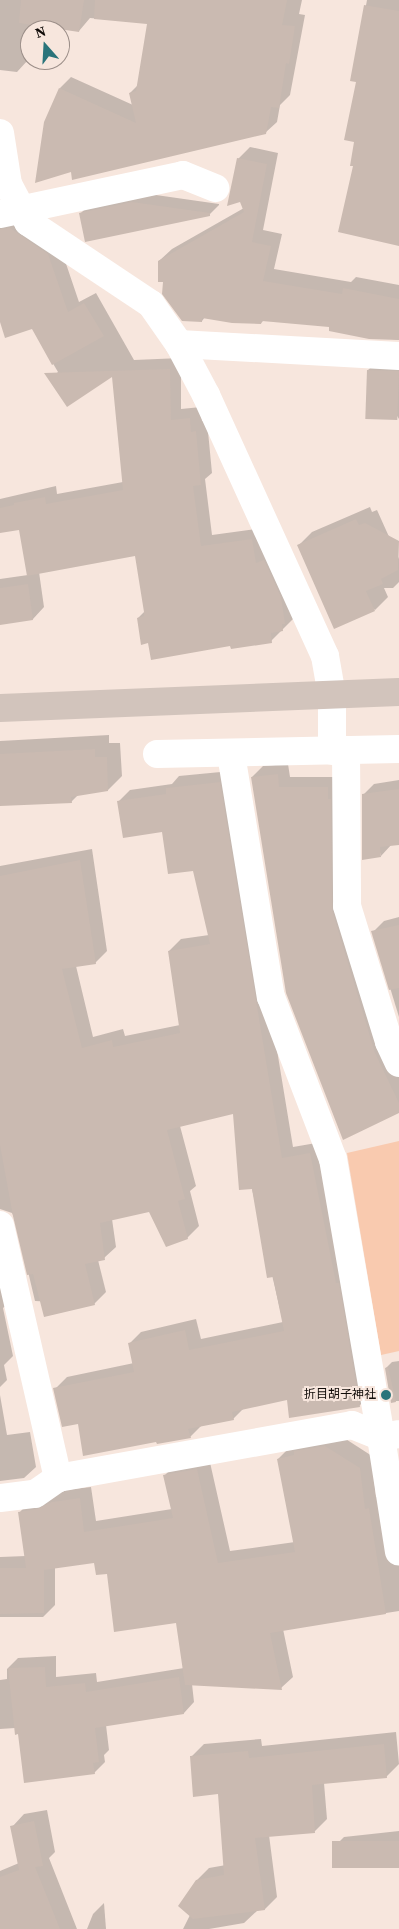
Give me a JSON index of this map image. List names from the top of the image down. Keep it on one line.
{"places":["折目胡子神社"],"north":"top"}
